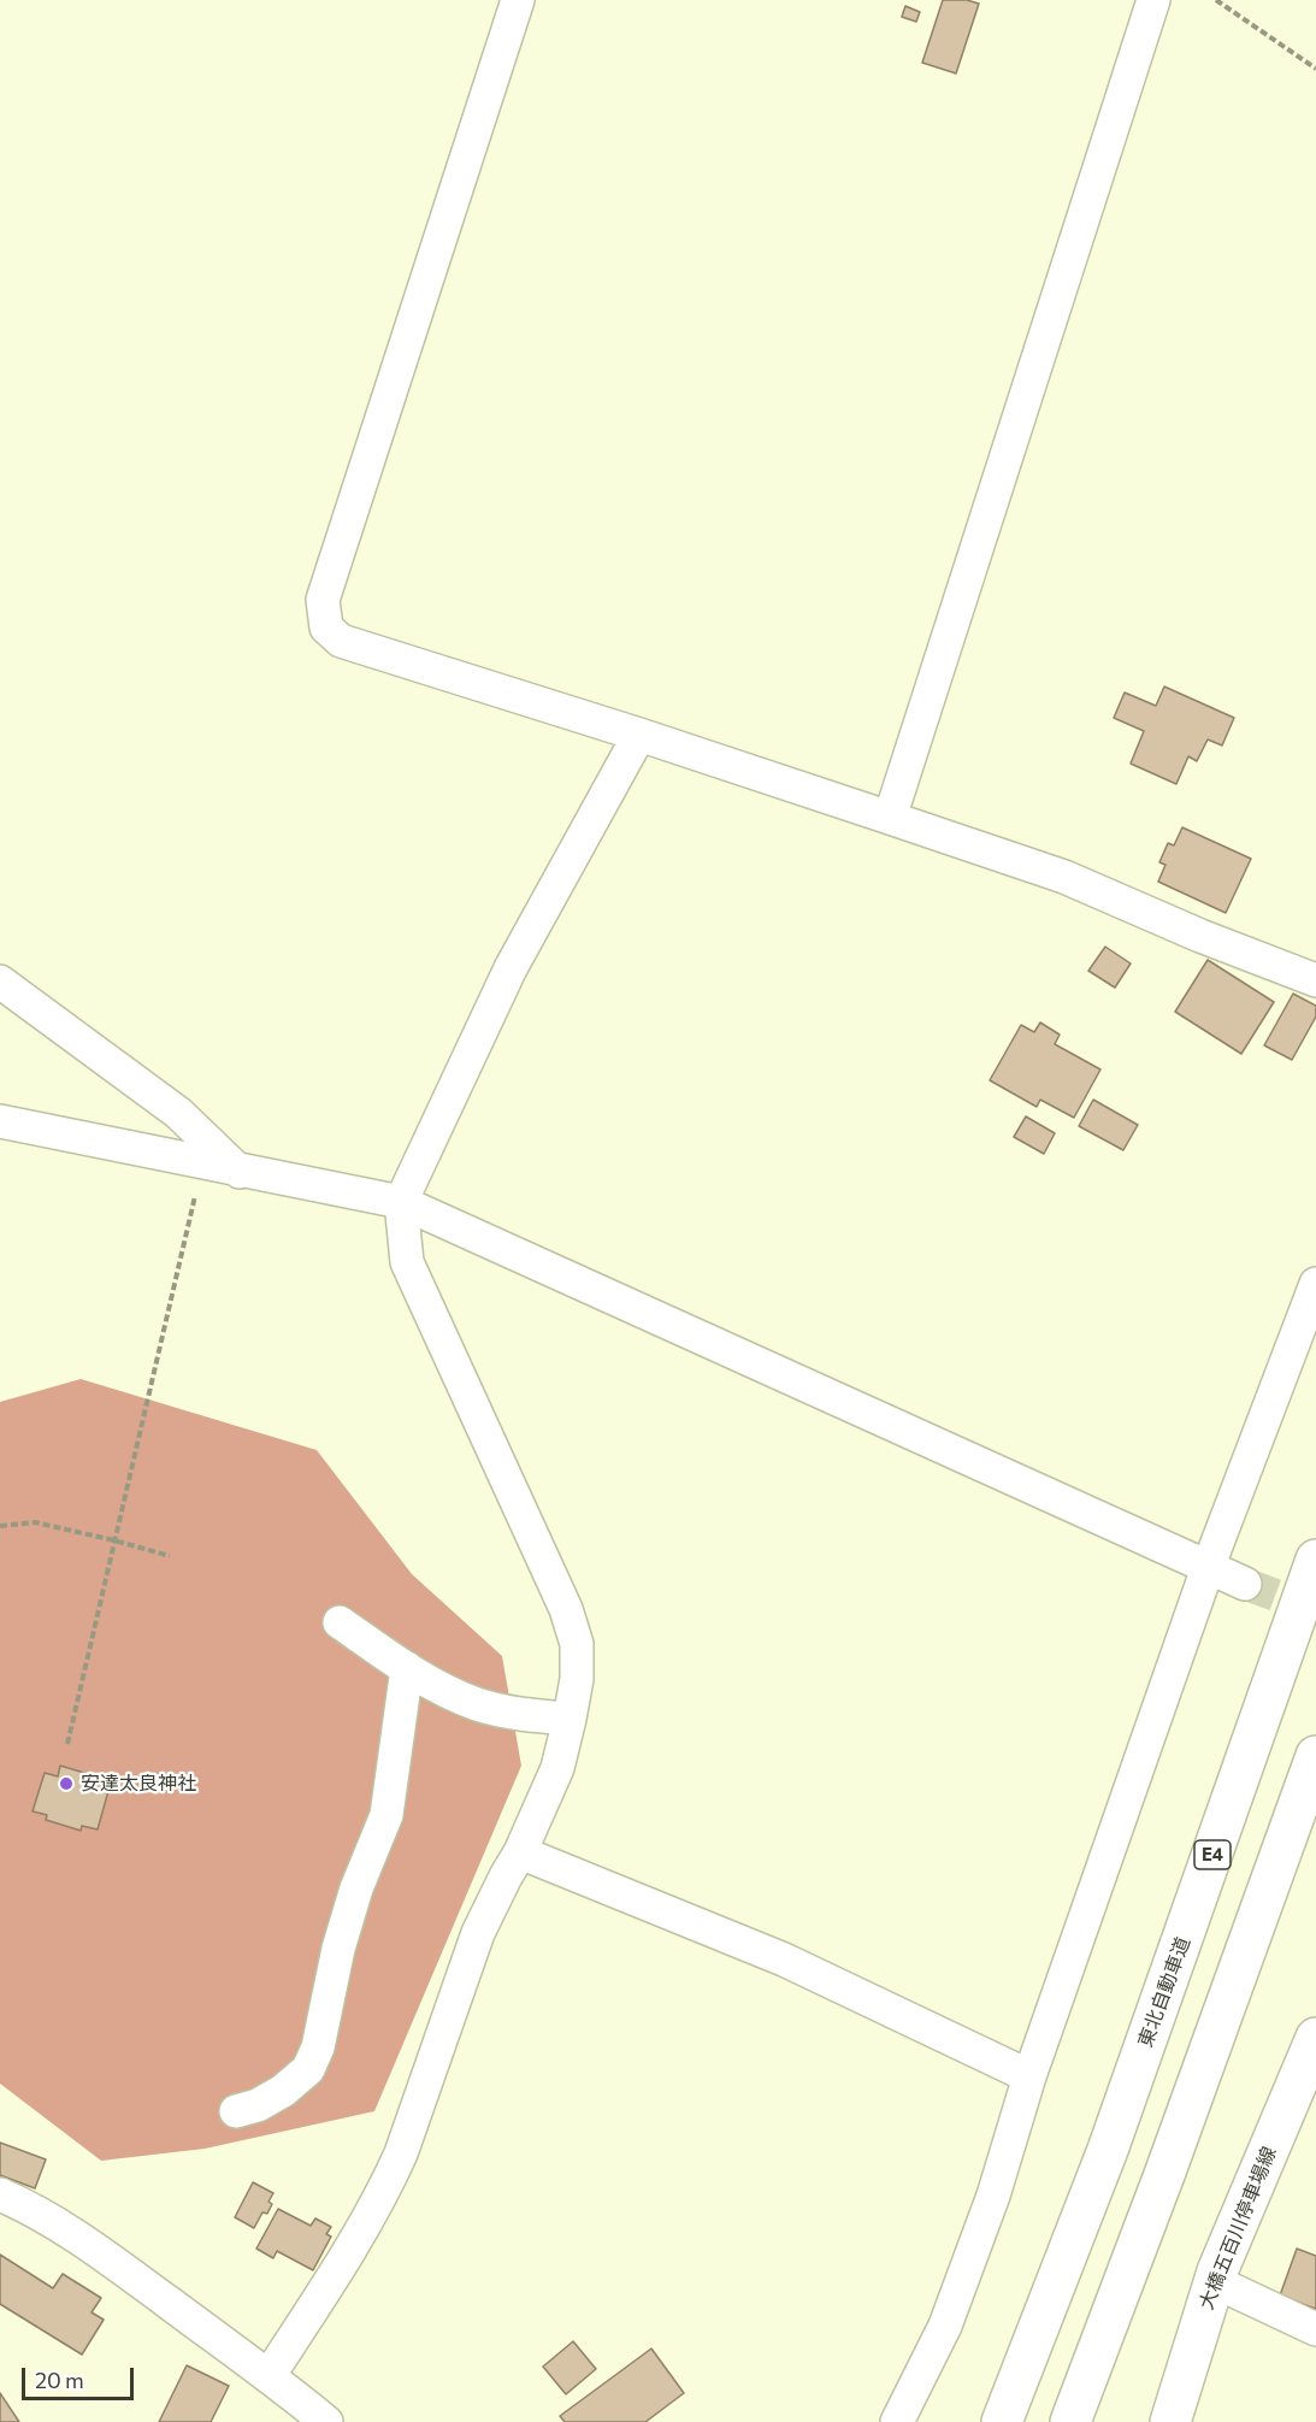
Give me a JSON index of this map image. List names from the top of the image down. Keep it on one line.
{"streets":{"main road":["E4","東北自動車道","大橋五百川停車場線"]},"places":["安達太良神社"],"scale_bar":"20 m"}
